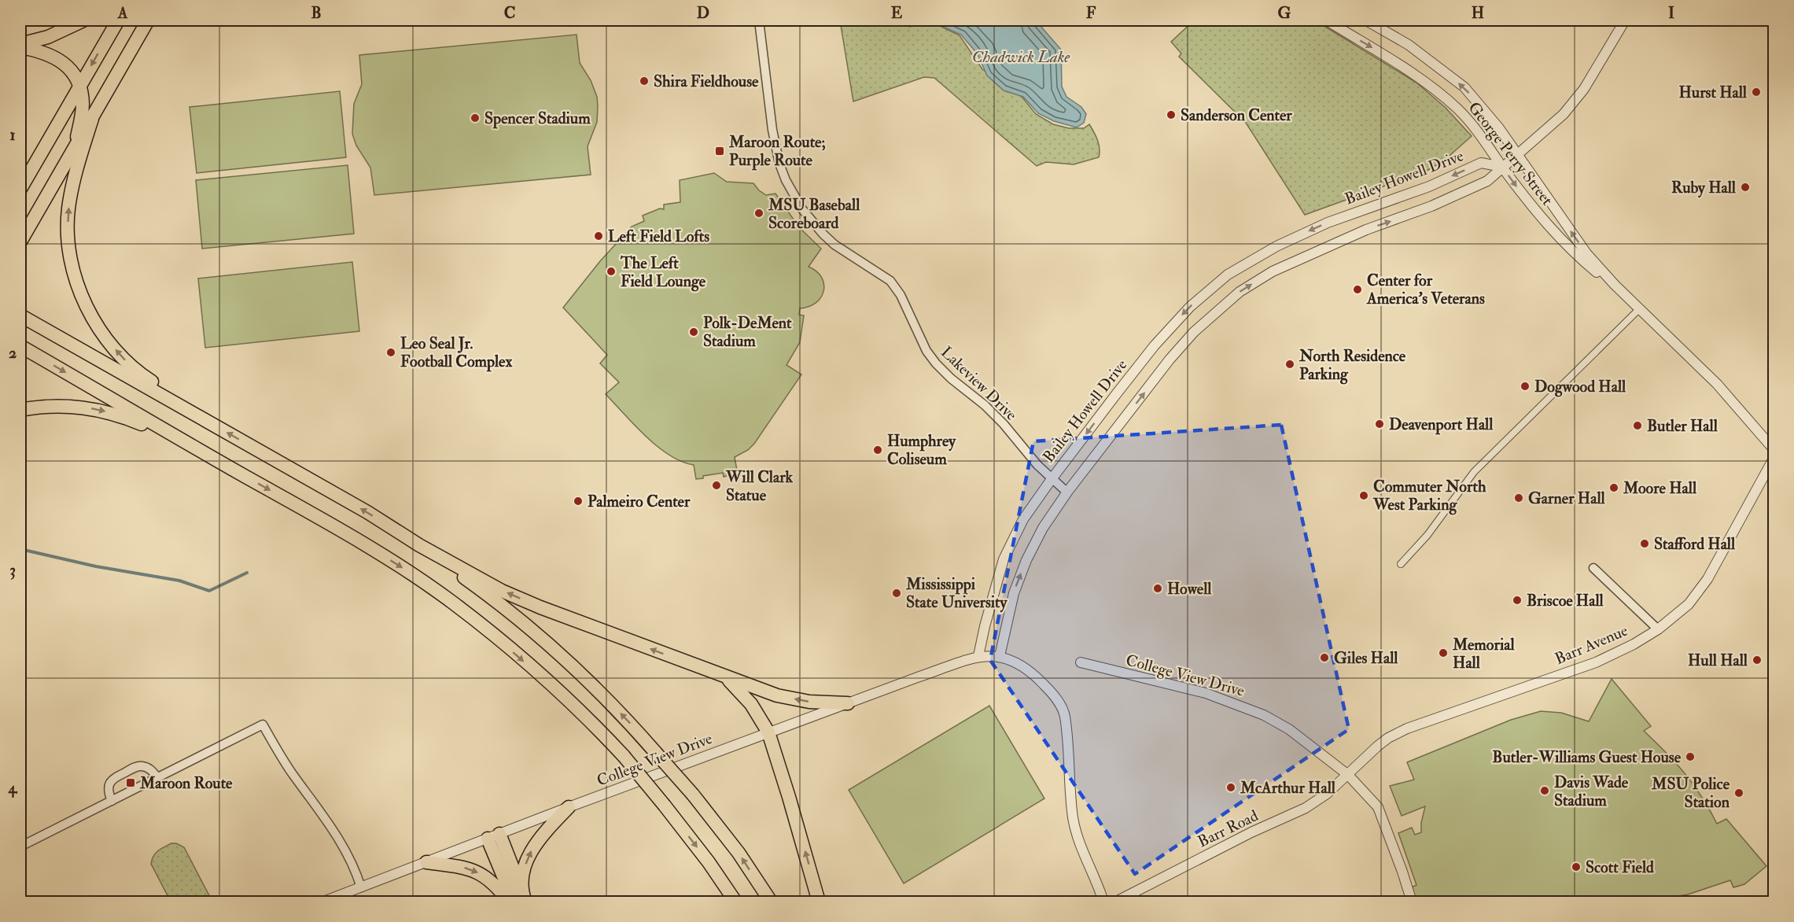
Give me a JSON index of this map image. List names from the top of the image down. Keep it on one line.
{"streets":{"street":["George Perry Street","Bailey Howell Drive","Lakeview Drive","Barr Avenue","College View Drive","Barr Road"]},"crossings":[["George Perry Street","Bailey Howell Drive"],["Bailey Howell Drive","Lakeview Drive"],["Bailey Howell Drive","College View Drive"],["Barr Avenue","College View Drive"],["Barr Avenue","Barr Road"],["College View Drive","Barr Road"]],"water":["Chadwick Lake"],"places":{"other":["Shira Fieldhouse","Hurst Hall","Sanderson Center","Spencer Stadium","Ruby Hall","MSU Baseball Scoreboard","Left Field Lofts","The Left Field Lounge","Center for America's Veterans","Polk-DeMent Stadium","Leo Seal Jr. Football Complex","North Residence Parking","Dogwood Hall","Deavenport Hall","Butler Hall","Humphrey Coliseum","Will Clark Statue","Moore Hall","Commuter North West Parking","Garner Hall","Palmeiro Center","Stafford Hall","Howell","Mississippi State University","Briscoe Hall","Memorial Hall","Giles Hall","Hull Hall","Butler-Williams Guest House","McArthur Hall","Davis Wade Stadium","MSU Police Station","Scott Field"],"transit":["Maroon Route; Purple Route","Maroon Route"]},"grid":{"columns":["A","B","C","D","E","F","G","H","I"],"rows":["1","2","3","4"]}}
